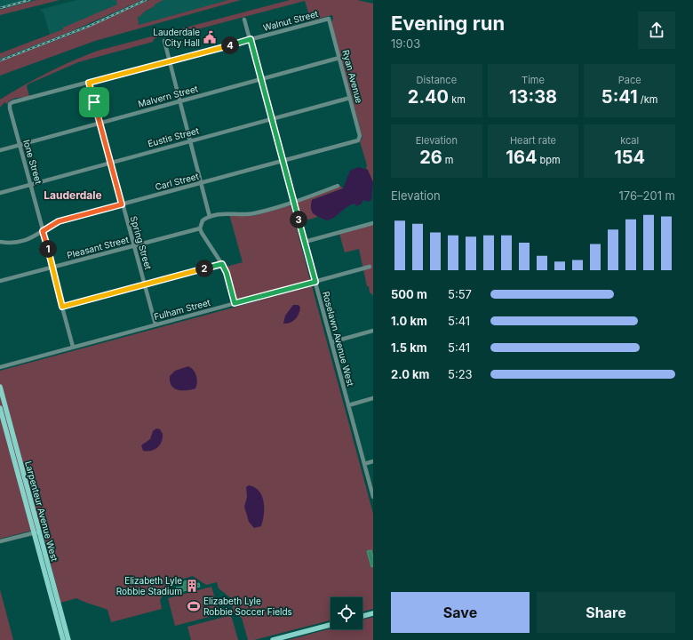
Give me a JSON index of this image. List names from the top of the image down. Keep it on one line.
{"streets":{"main road":["Larpenteur Avenue West"],"street":["Walnut Street","Ryan Avenue","Malvern Street","Eustis Street","Ione Street","Carl Street","Spring Street","Pleasant Street","Fulham Street","Roselawn Avenue West"]},"crossings":[["Walnut Street","Ryan Avenue"],["Walnut Street","Ione Street"],["Walnut Street","Spring Street"],["Walnut Street","Roselawn Avenue West"],["Ryan Avenue","Malvern Street"],["Ryan Avenue","Eustis Street"],["Ryan Avenue","Carl Street"],["Malvern Street","Ione Street"],["Malvern Street","Spring Street"],["Malvern Street","Roselawn Avenue West"],["Eustis Street","Ione Street"],["Eustis Street","Spring Street"],["Eustis Street","Roselawn Avenue West"],["Ione Street","Carl Street"],["Ione Street","Pleasant Street"],["Ione Street","Fulham Street"],["Carl Street","Spring Street"],["Carl Street","Roselawn Avenue West"],["Spring Street","Pleasant Street"],["Spring Street","Fulham Street"],["Fulham Street","Roselawn Avenue West"]],"districts":["Lauderdale"],"places":{"public building":["Lauderdale City Hall"],"building":["Elizabeth Lyle Robbie Stadium"],"sports":["Elizabeth Lyle Robbie Soccer Fields"]},"page":{"heading":["Evening run","19:03"],"pins":["4","3","1","2"],"stats":[["Distance","2.40 km"],["Time","13:38"],["Pace","5:41 /km"],["Elevation","26 m"],["Heart rate","164 bpm"],["kcal","154"]],"chart":["Elevation","176–201 m"],"list":[{"name":"500 m","note":"5:57"},{"name":"1.0 km","note":"5:41"},{"name":"1.5 km","note":"5:41"},{"name":"2.0 km","note":"5:23"}],"buttons":["Save","Share"]}}
